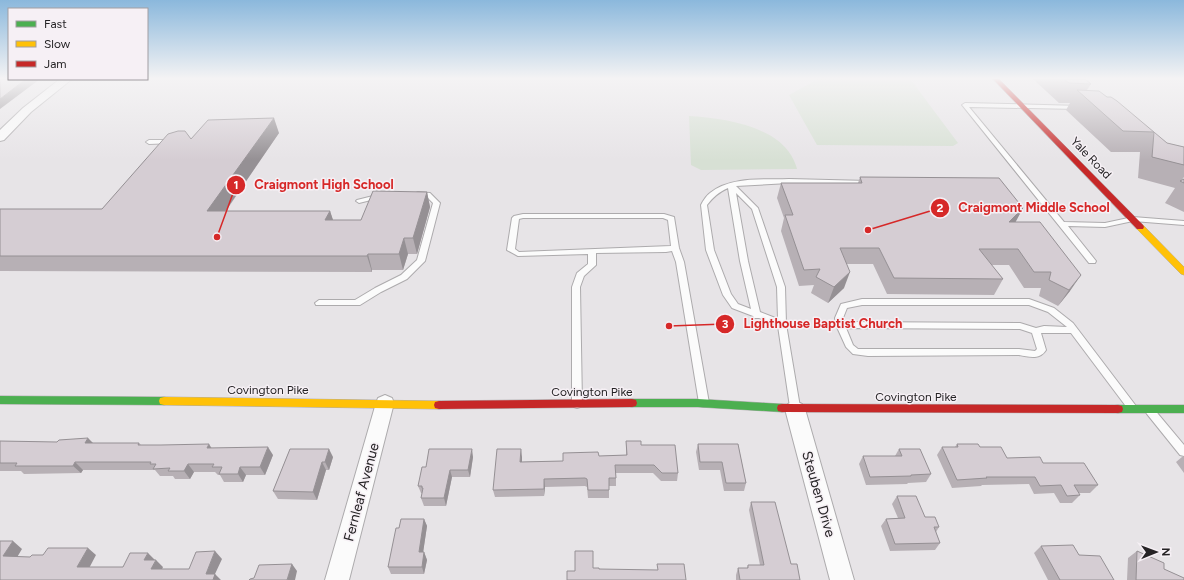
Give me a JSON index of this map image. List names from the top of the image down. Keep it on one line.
{"streets":{"main road":["Yale Road","Covington Pike"],"street":["Fernleaf Avenue","Steuben Drive"]},"crossings":[["Covington Pike","Fernleaf Avenue"],["Covington Pike","Steuben Drive"]],"places":["Craigmont Middle School","Craigmont High School","Lighthouse Baptist Church"],"legend":["Fast","Slow","Jam"],"north":"right"}
